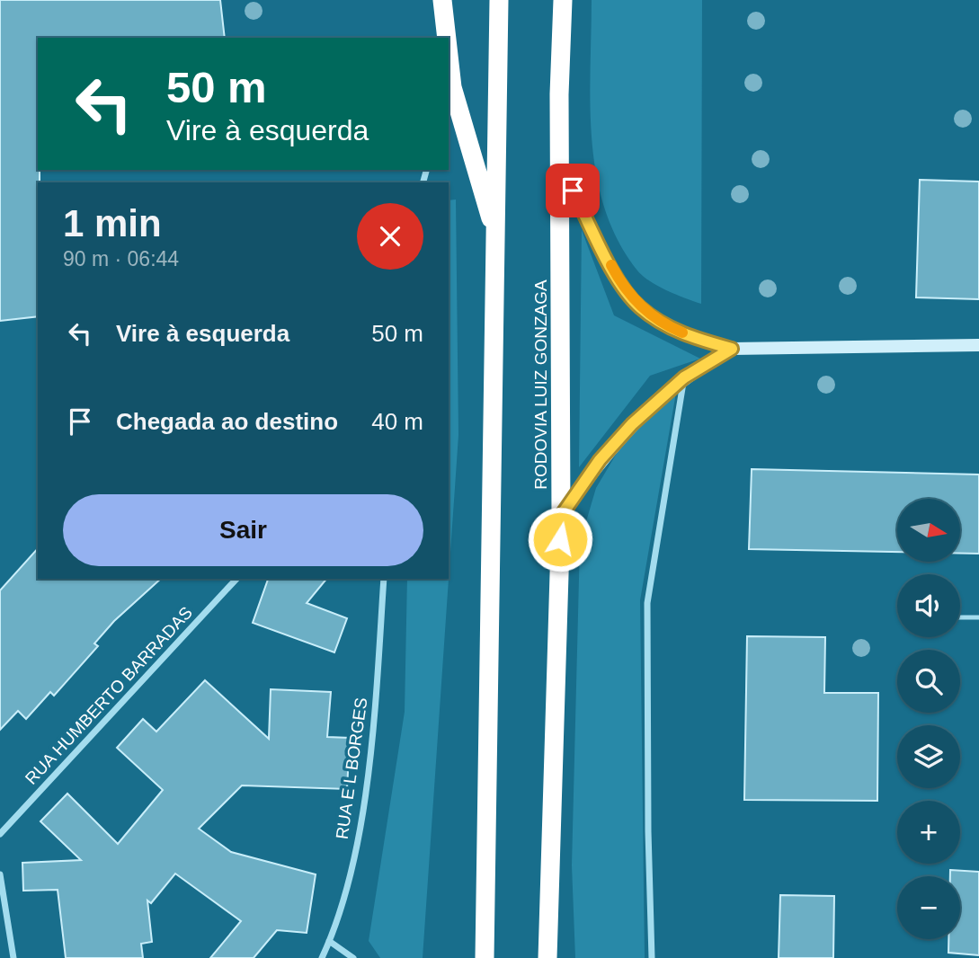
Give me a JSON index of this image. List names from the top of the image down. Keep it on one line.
{"streets":{"highway":["RODOVIA LUIZ GONZAGA"],"street":["RUA HUMBERTO BARRADAS","RUA E L BORGES"]},"north":"right","page":{"turn":["50 m","Vire à esquerda"],"heading":["1 min","90 m · 06:44"],"list":[{"name":"Vire à esquerda","value":"50 m"},{"name":"Chegada ao destino","value":"40 m"}],"buttons":"Sair","map_buttons":["+","−"]}}
